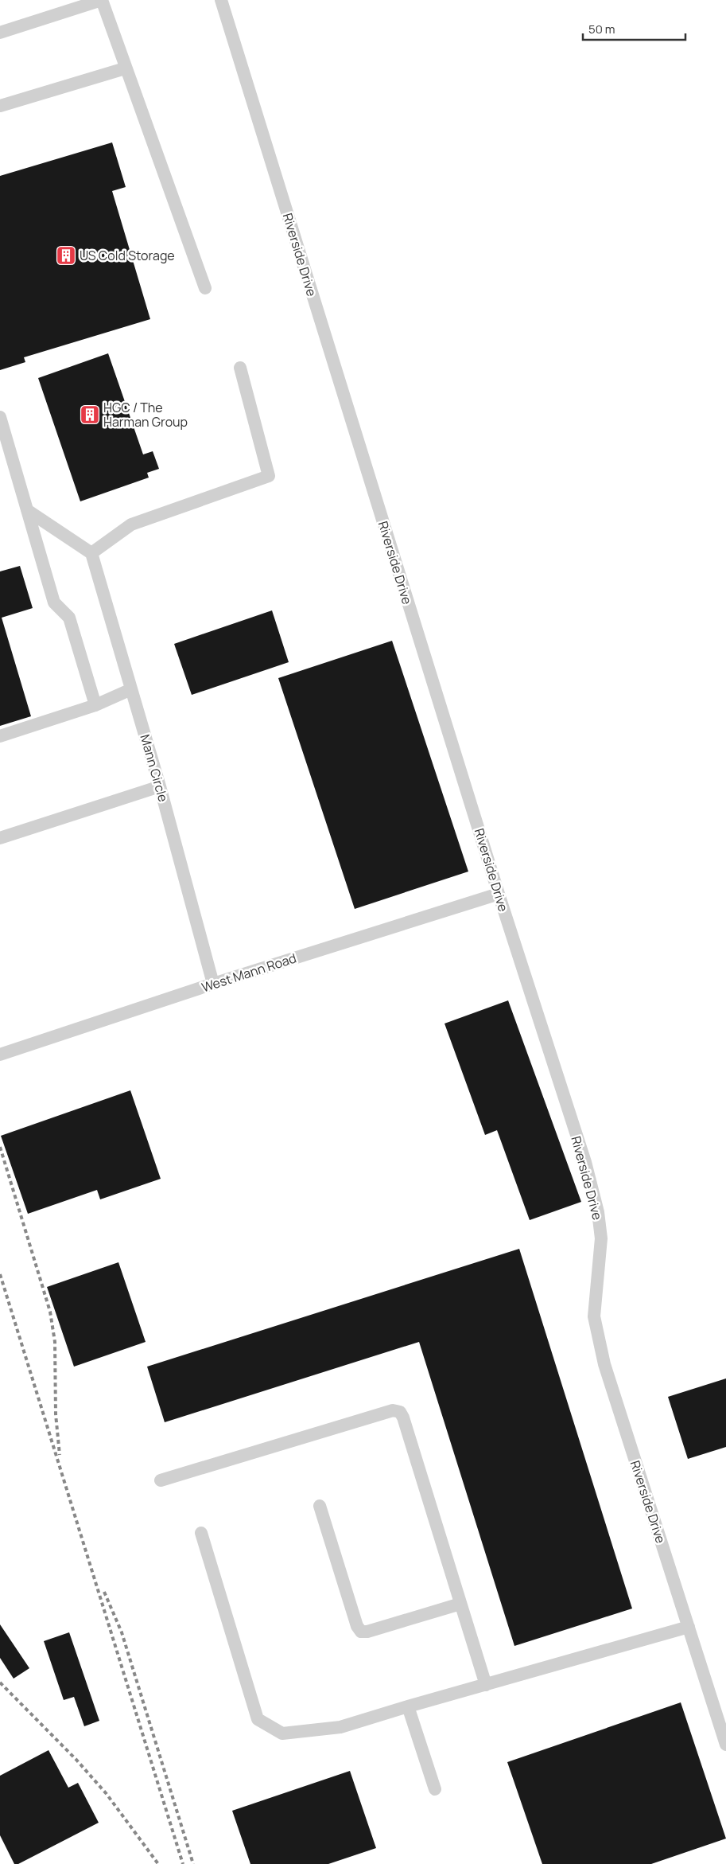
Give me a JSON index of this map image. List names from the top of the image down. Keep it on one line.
{"streets":{"street":["Riverside Drive","Mann Circle","West Mann Road"]},"crossings":[["Riverside Drive","West Mann Road"],["Mann Circle","West Mann Road"]],"places":{"building":["US Cold Storage","HGC / The Harman Group"]},"scale_bar":"50 m"}
